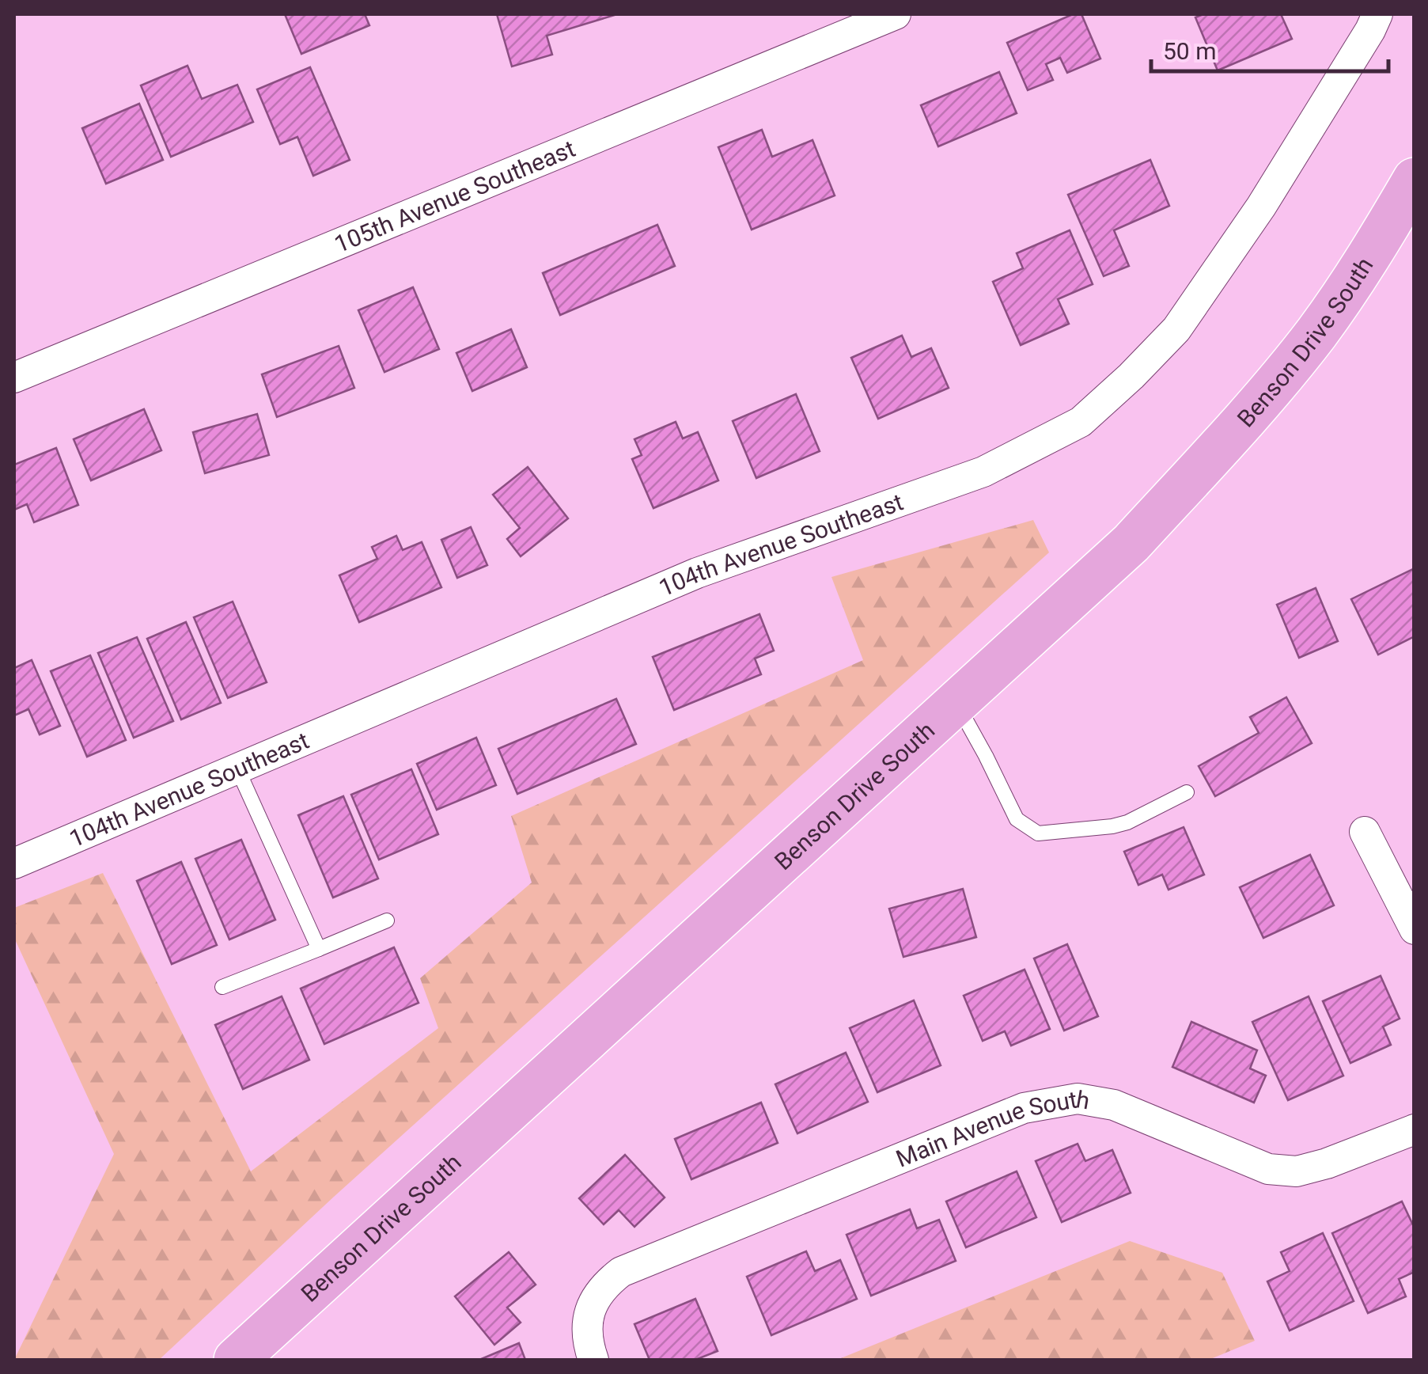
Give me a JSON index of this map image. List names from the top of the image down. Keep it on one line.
{"streets":{"main road":["Benson Drive South"],"street":["105th Avenue Southeast","104th Avenue Southeast","Main Avenue South"]},"scale_bar":"50 m"}
